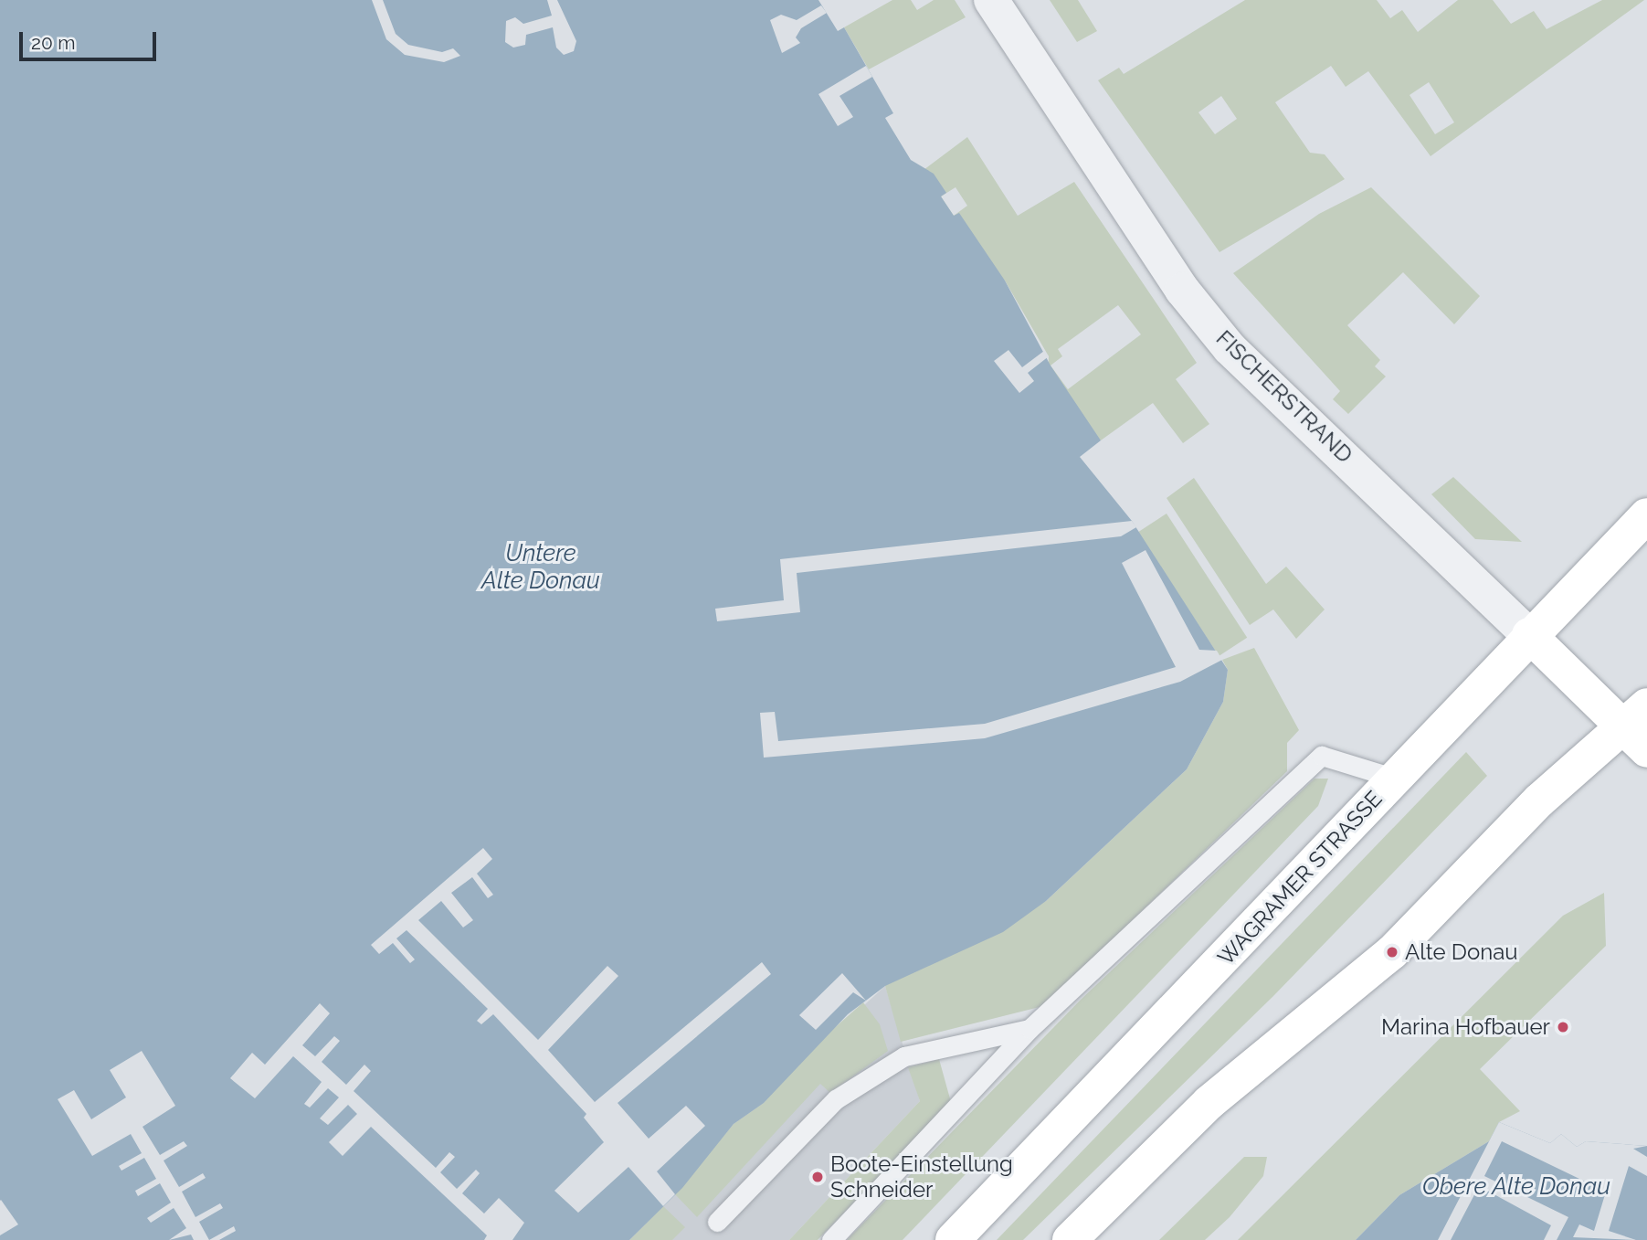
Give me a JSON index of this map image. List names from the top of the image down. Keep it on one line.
{"streets":{"main road":["WAGRAMER STRASSE"],"street":["FISCHERSTRAND"]},"crossings":[["FISCHERSTRAND","WAGRAMER STRASSE"]],"water":["Untere Alte Donau","Obere Alte Donau"],"places":["Alte Donau","Marina Hofbauer","Boote-Einstellung Schneider"],"scale_bar":"20 m"}
